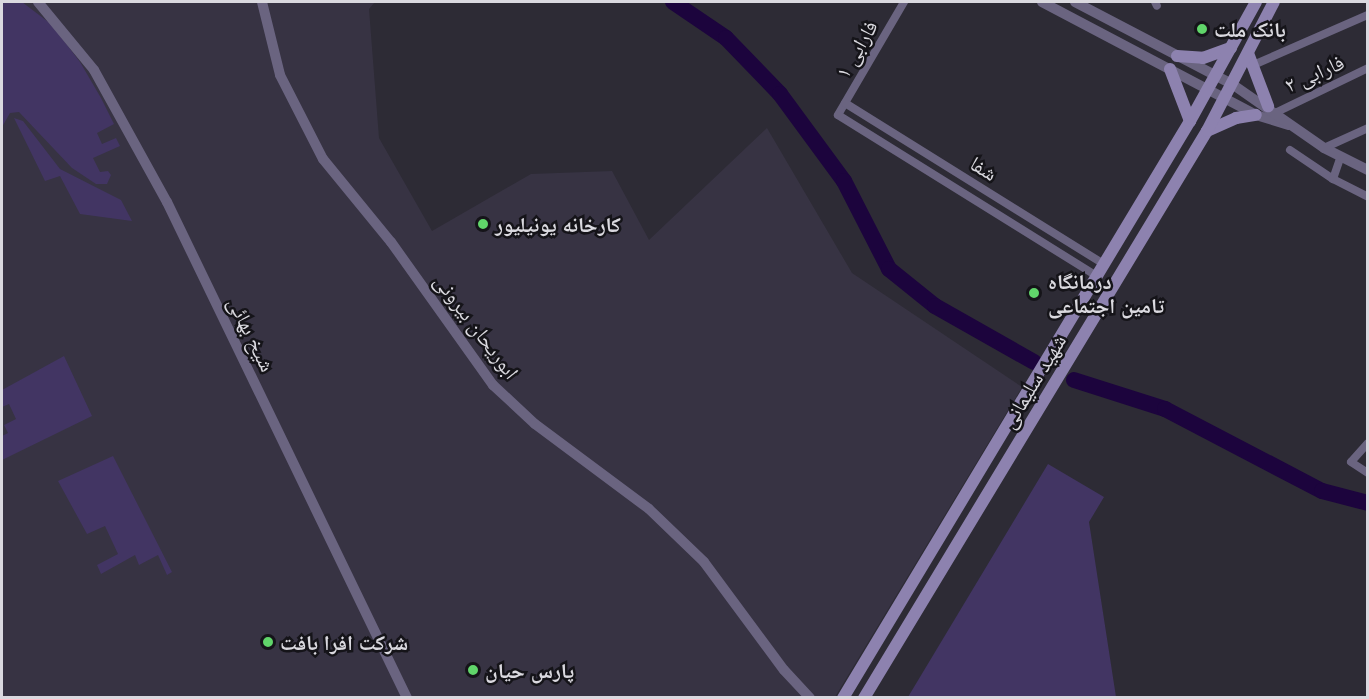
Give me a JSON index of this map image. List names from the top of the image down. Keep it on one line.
{"streets":{"main road":["شهید سلیمانی"],"street":["فارابی ۱","فارابی ۲","شفا","ابوریحان بیرونی","شیخ بهائی"]},"crossings":[["فارابی ۱","شفا"],["شفا","شهید سلیمانی"]],"places":["بانک ملت","کارخانه یونیلیور","درمانگاه تامین اجتماعی","شرکت افرا بافت","پارس حیان"]}
